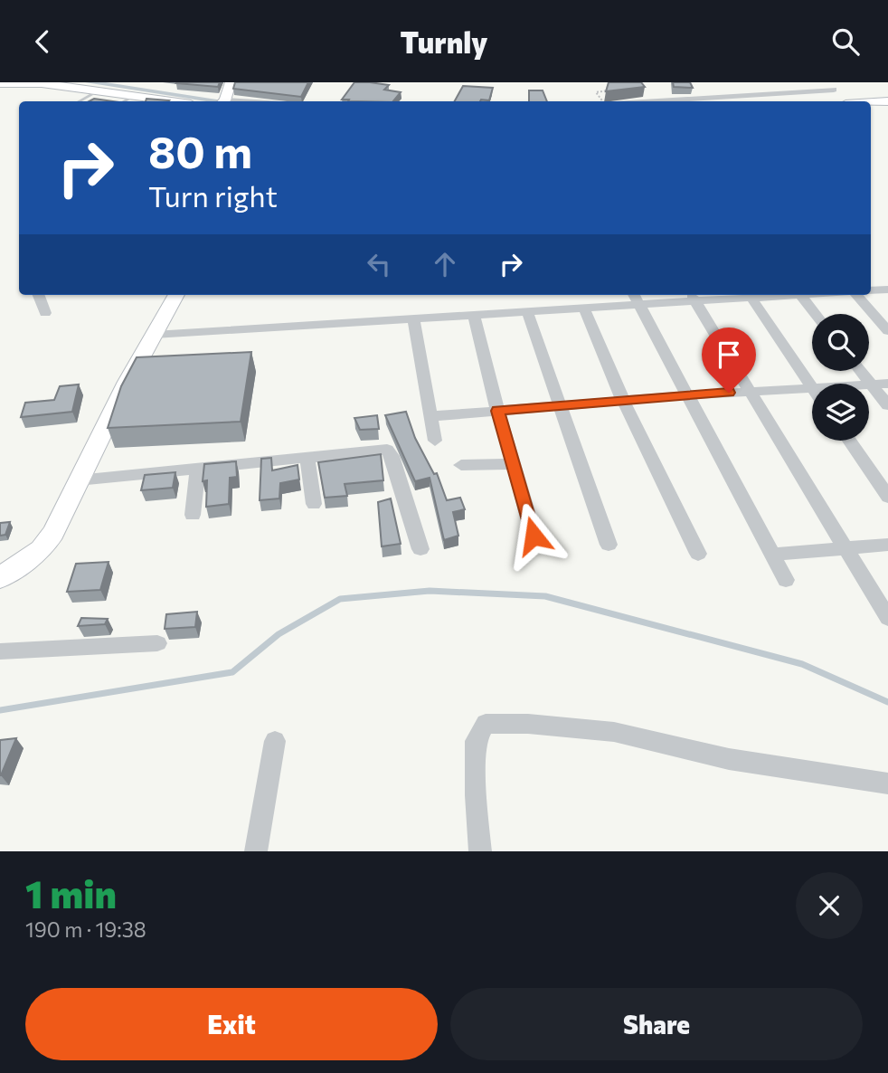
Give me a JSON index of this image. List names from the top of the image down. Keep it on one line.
{"page":{"header":"Turnly","turn":["80 m","Turn right"],"heading":["1 min","190 m · 19:38"],"buttons":["Exit","Share"]}}
